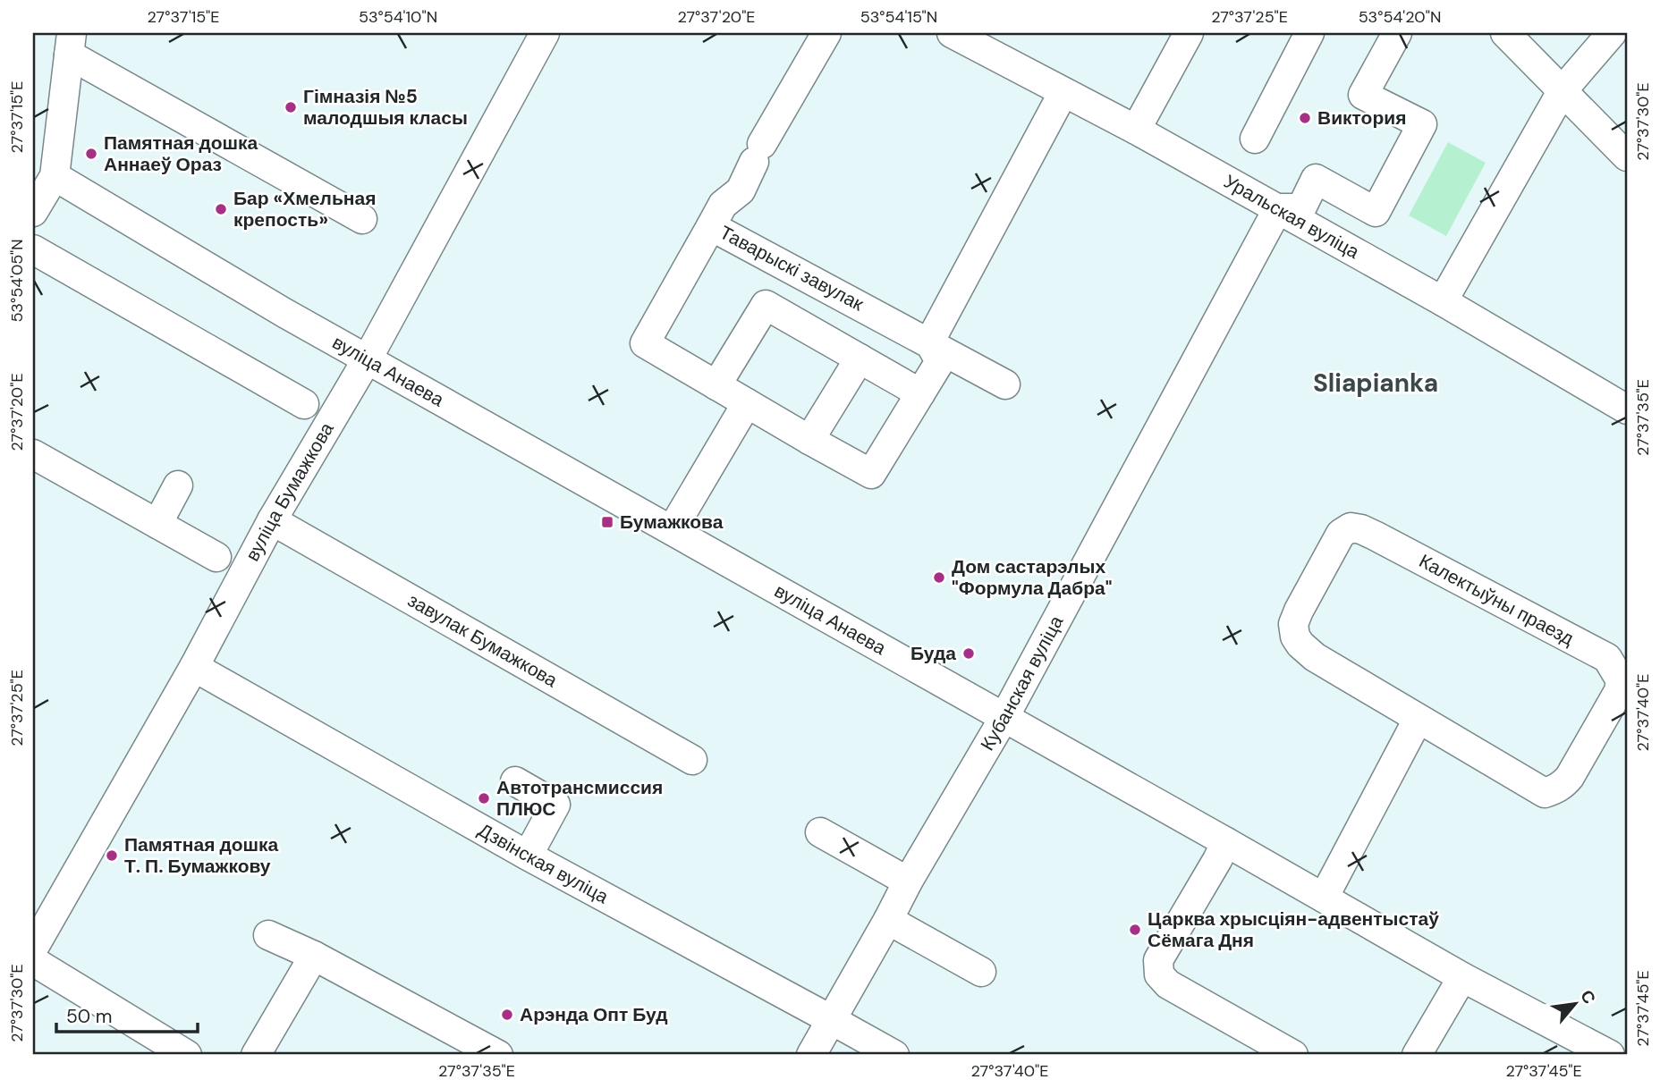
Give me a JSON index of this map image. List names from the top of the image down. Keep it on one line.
{"streets":{"street":["Уральская вуліца","Таварыскі завулак","вуліца Анаева","вуліца Бумажкова","Калектыўны праезд","завулак Бумажкова","Кубанская вуліца","Дзвінская вуліца"]},"crossings":[["Уральская вуліца","Кубанская вуліца"],["вуліца Анаева","вуліца Бумажкова"],["вуліца Анаева","Кубанская вуліца"],["вуліца Бумажкова","завулак Бумажкова"],["вуліца Бумажкова","Дзвінская вуліца"],["Кубанская вуліца","Дзвінская вуліца"]],"districts":["Sliapianka"],"places":{"other":["Гімназія №5 малодшыя класы","Виктория","Памятная дошка Аннаеў Ораз","Бар «Хмельная крепость»","Дом састарэлых \"Формула Дабра\"","Буда","Автотрансмиссия ПЛЮС","Памятная дошка Т. П. Бумажкову","Царква хрысціян-адвентыстаў Сёмага Дня","Арэнда Опт Буд"],"transit":["Бумажкова"]},"scale_bar":"50 m","north":"top right","coordinates":["27°37'15\"E","53°54'10\"N","27°37'20\"E","53°54'15\"N","27°37'25\"E","53°54'20\"N","27°37'30\"E","53°54'05\"N","27°37'35\"E","27°37'40\"E","27°37'45\"E"]}
